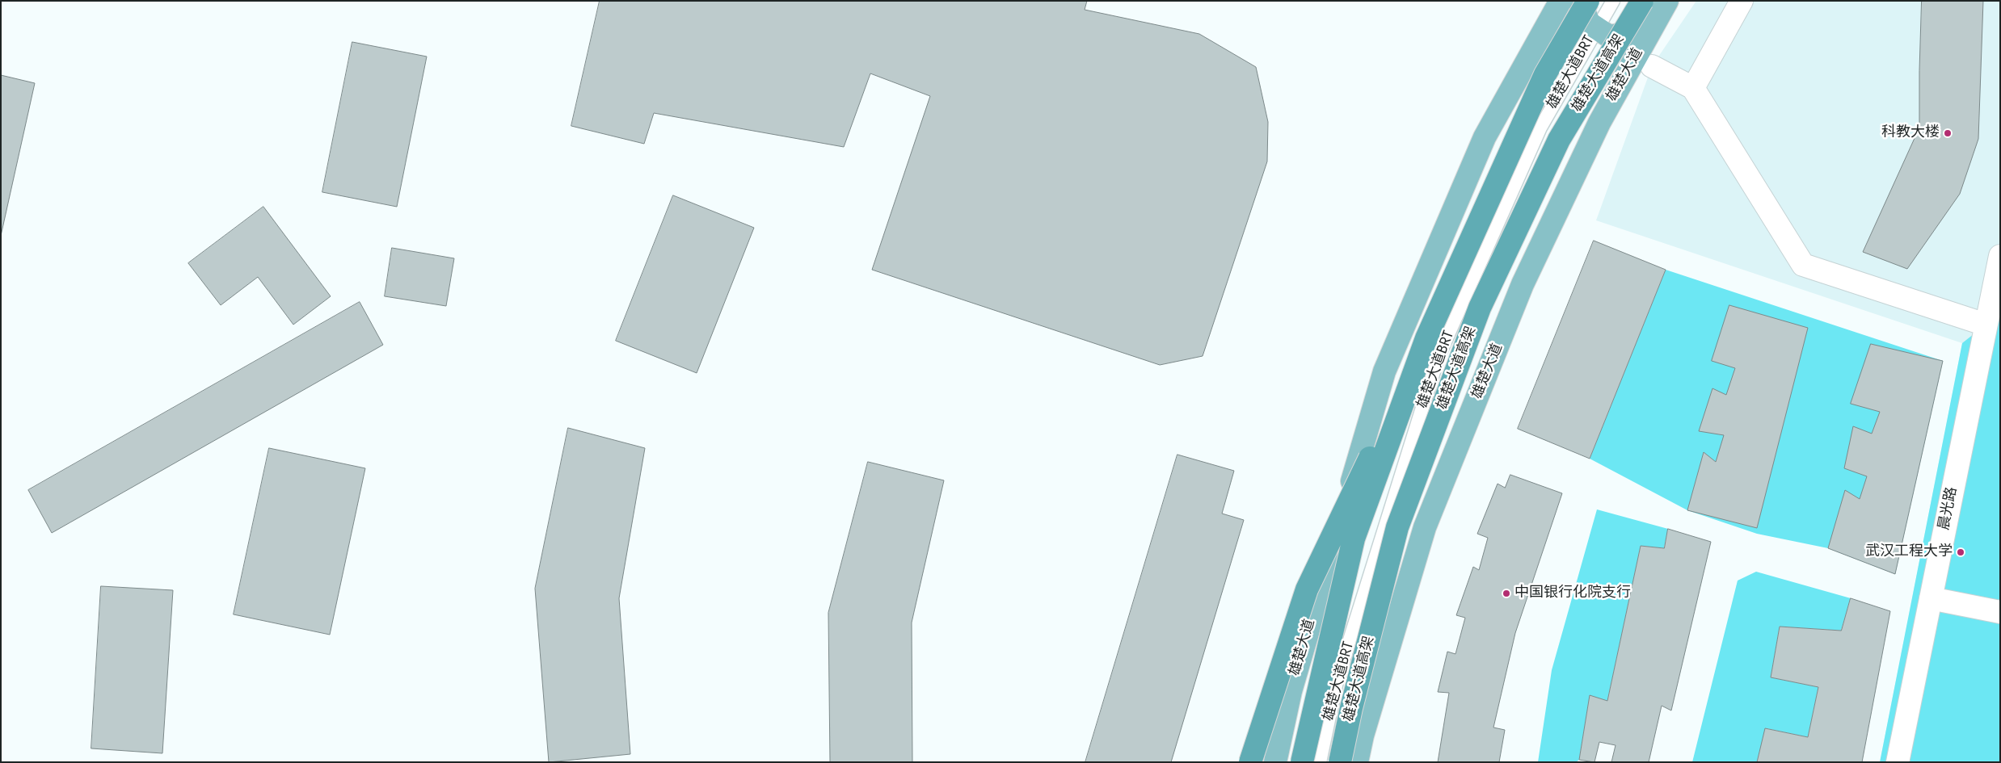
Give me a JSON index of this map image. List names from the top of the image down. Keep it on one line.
{"streets":{"highway":["雄楚大道高架"],"main road":["雄楚大道"],"street":["晨光路"],"lane":["雄楚大道BRT"]},"places":["科教大楼","武汉工程大学","中国银行化院支行"]}
